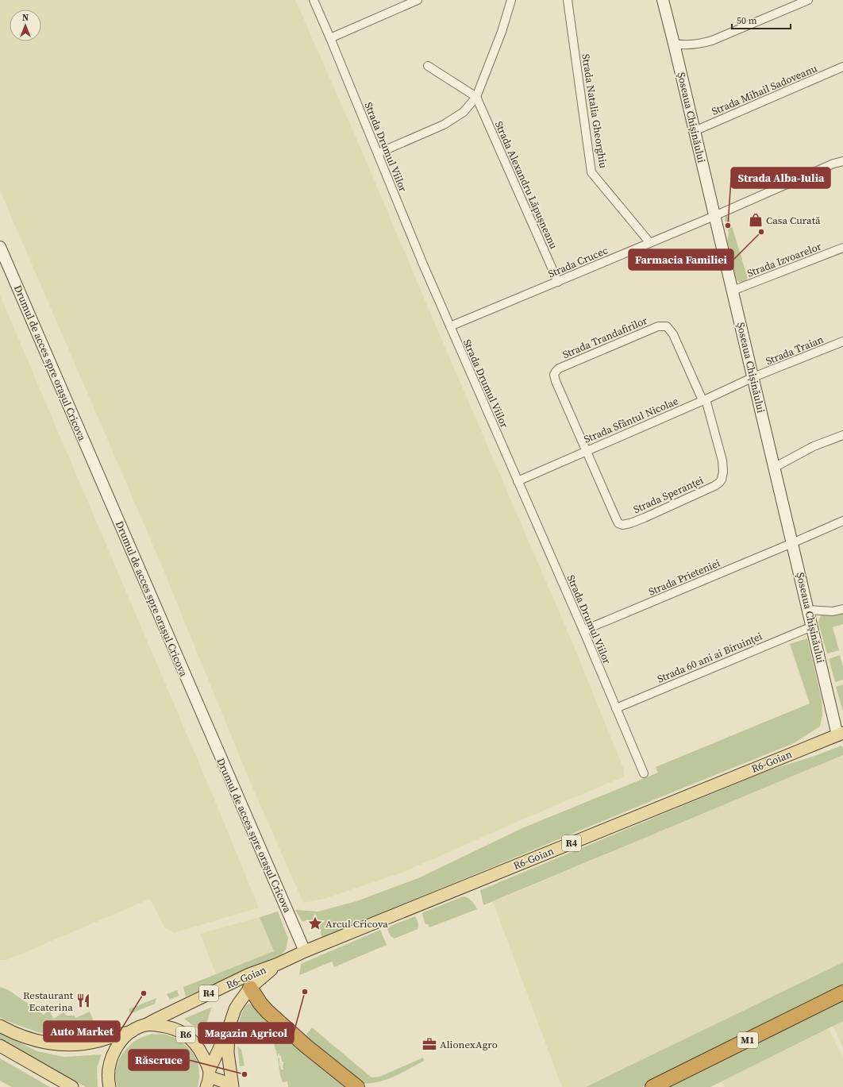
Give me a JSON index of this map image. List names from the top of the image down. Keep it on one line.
{"streets":{"highway":["M1"],"main road":["R6-Goian","R4","R6"],"street":["Strada Mihail Sadoveanu","Strada Natalia Gheorghiu","Șoseaua Chișinăului","Strada Drumul Viilor","Strada Alexandru Lăpușneanu","Strada Izvoarelor","Strada Crucec","Strada Trandafirilor","Strada Traian","Drumul de acces spre orașul Cricova","Strada Sfântul Nicolae","Strada Speranţei","Strada Prieteniei","Strada 60 ani ai Biruinței"]},"crossings":[["Strada Mihail Sadoveanu","Șoseaua Chișinăului"],["Strada Natalia Gheorghiu","Strada Crucec"],["Șoseaua Chișinăului","Strada Izvoarelor"],["Șoseaua Chișinăului","Strada Crucec"],["Șoseaua Chișinăului","Strada Traian"],["Șoseaua Chișinăului","Strada Sfântul Nicolae"],["Șoseaua Chișinăului","Strada Prieteniei"],["Șoseaua Chișinăului","Strada 60 ani ai Biruinței"],["Șoseaua Chișinăului","R6-Goian"],["Strada Drumul Viilor","Strada Crucec"],["Strada Drumul Viilor","Strada Sfântul Nicolae"],["Strada Drumul Viilor","Strada Prieteniei"],["Strada Drumul Viilor","Strada 60 ani ai Biruinței"],["Strada Alexandru Lăpușneanu","Strada Crucec"],["Strada Trandafirilor","Strada Sfântul Nicolae"],["Strada Trandafirilor","Strada Speranţei"],["Strada Traian","Strada Sfântul Nicolae"],["Drumul de acces spre orașul Cricova","R6-Goian"],["Strada Sfântul Nicolae","Strada Speranţei"],["R6-Goian","R6"]],"places":{"shop":["Casa Curată"],"other":["Strada Alba-Iulia","Farmacia Familiei","Magazin Agricol","Auto Market","Răscruce"],"place":["Arcul Cricova"],"restaurant":["Restaurant Ecaterina"],"office":["AlionexAgro"]},"scale_bar":"50 m","north":"top"}
